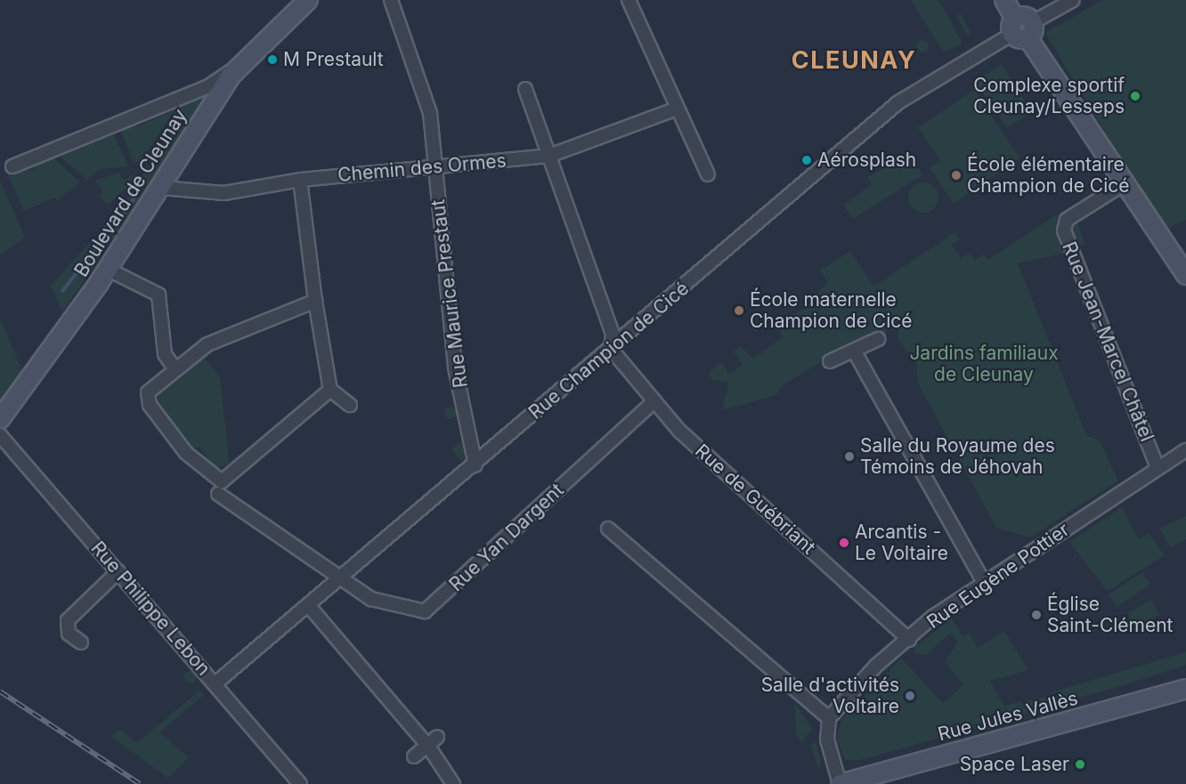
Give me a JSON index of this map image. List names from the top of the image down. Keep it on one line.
{"streets":{"main road":["Boulevard de Cleunay","Rue Jules Vallès"],"street":["Chemin des Ormes","Rue Maurice Prestaut","Rue Jean-Marcel Châtel","Rue Champion de Cicé","Rue de Guébriant","Rue Yan Dargent","Rue Eugène Pottier","Rue Philippe Lebon"]},"crossings":[["Chemin des Ormes","Boulevard de Cleunay"],["Chemin des Ormes","Rue Maurice Prestaut"],["Rue Maurice Prestaut","Rue Champion de Cicé"],["Rue Jean-Marcel Châtel","Rue Eugène Pottier"],["Rue Champion de Cicé","Rue de Guébriant"],["Rue Champion de Cicé","Rue Yan Dargent"],["Rue Champion de Cicé","Rue Philippe Lebon"],["Rue de Guébriant","Rue Yan Dargent"],["Rue de Guébriant","Rue Eugène Pottier"]],"districts":["CLEUNAY"],"parks":["Jardins familiaux de Cleunay"],"places":["M Prestault","Complexe sportif Cleunay/Lesseps","Aérosplash","École élémentaire Champion de Cicé","École maternelle Champion de Cicé","Salle du Royaume des Témoins de Jéhovah","Arcantis - Le Voltaire","Église Saint-Clément","Salle d'activités Voltaire","Space Laser"]}
